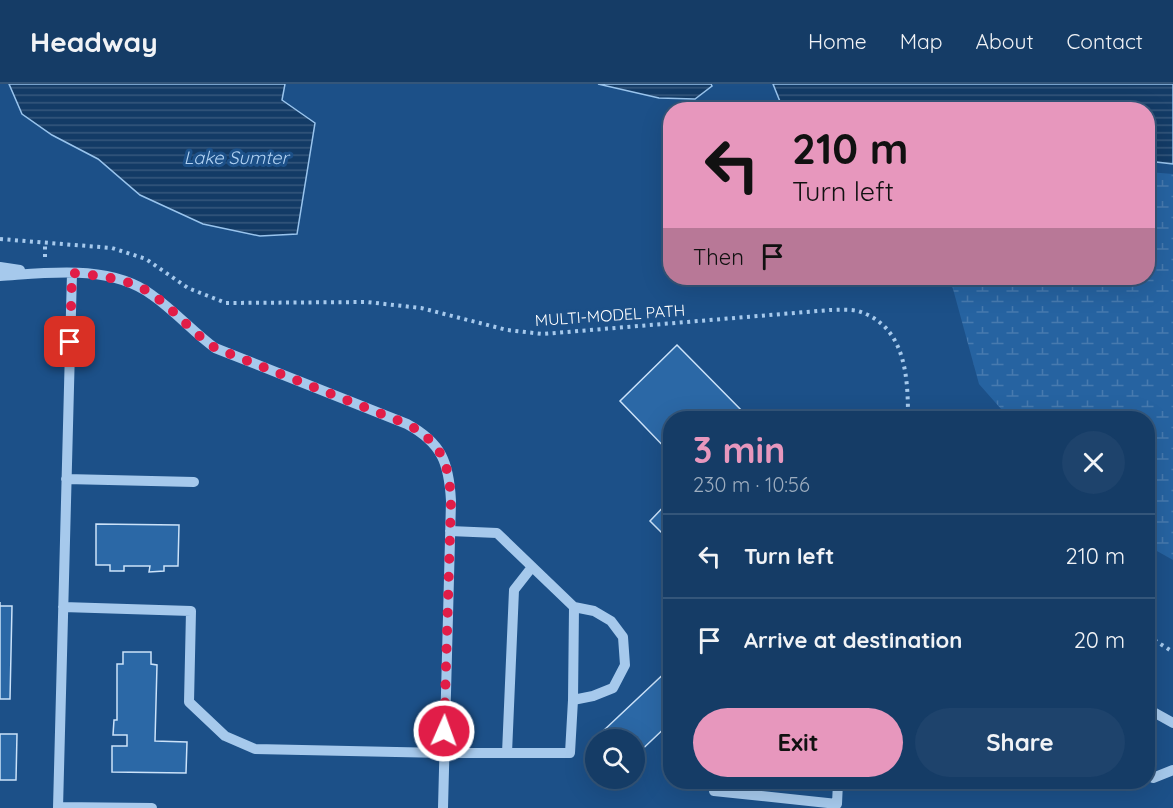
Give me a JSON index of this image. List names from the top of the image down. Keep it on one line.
{"streets":{"path":["MULTI-MODEL PATH"]},"water":["Lake Sumter"],"page":{"header":"Headway","nav":["Home","Map","About","Contact"],"turn":["210 m","Turn left"],"then":"Then","heading":["3 min","230 m · 10:56"],"list":[{"name":"Turn left","value":"210 m"},{"name":"Arrive at destination","value":"20 m"}],"buttons":["Exit","Share"]}}
